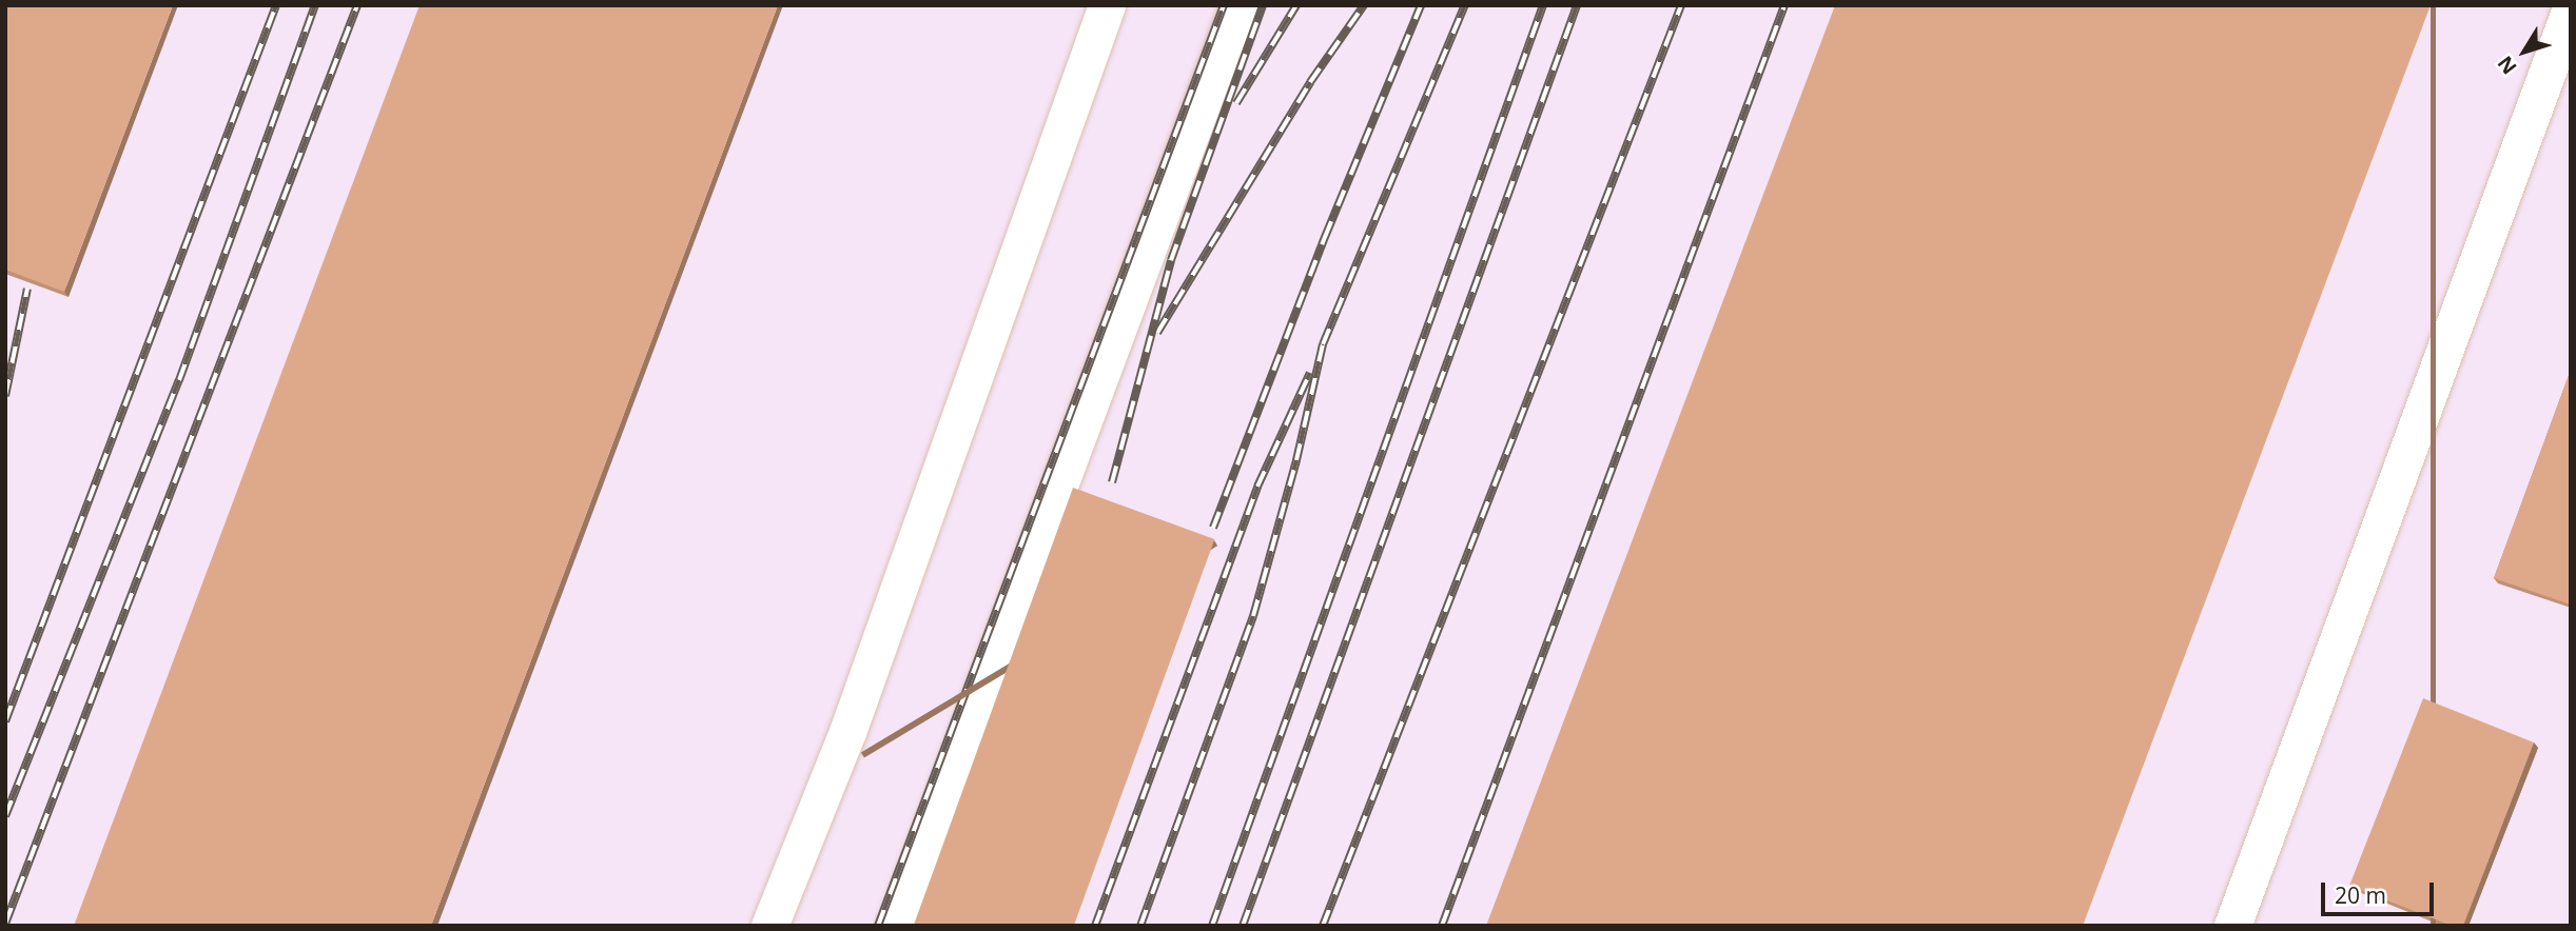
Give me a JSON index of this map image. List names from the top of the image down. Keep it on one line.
{"scale_bar":"20 m","north":"bottom left"}
